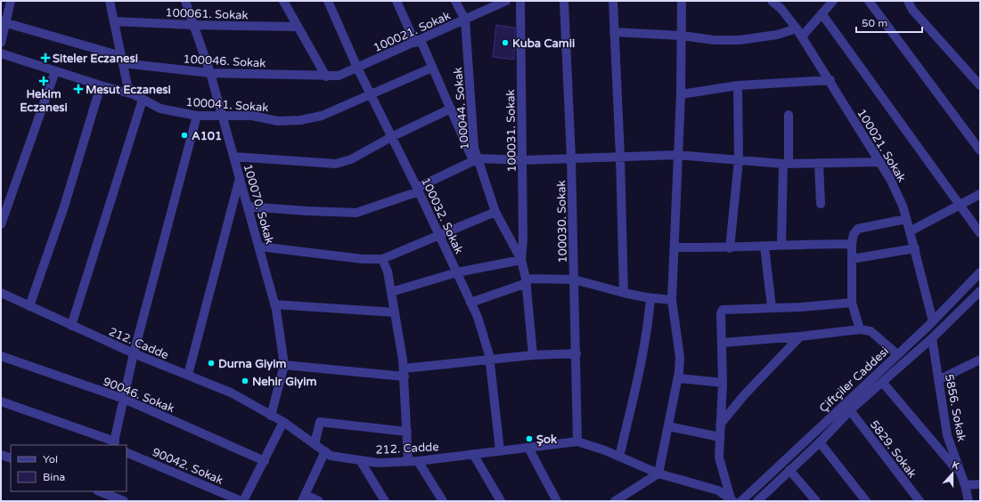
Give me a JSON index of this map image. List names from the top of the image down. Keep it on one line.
{"streets":{"street":["100061. Sokak","100021. Sokak","100046. Sokak","100041. Sokak","100044. Sokak","100031. Sokak","100070. Sokak","100032. Sokak","100030. Sokak","212. Cadde","Çiftçiler Caddesi","90046. Sokak","5856. Sokak","5829. Sokak","90042. Sokak"]},"crossings":[["100061. Sokak","100070. Sokak"],["100021. Sokak","100046. Sokak"],["100021. Sokak","100044. Sokak"],["100021. Sokak","100032. Sokak"],["100021. Sokak","Çiftçiler Caddesi"],["100046. Sokak","100070. Sokak"],["100041. Sokak","100070. Sokak"],["100041. Sokak","100032. Sokak"],["100044. Sokak","100031. Sokak"],["100070. Sokak","212. Cadde"],["100032. Sokak","212. Cadde"],["100030. Sokak","212. Cadde"],["Çiftçiler Caddesi","5856. Sokak"],["Çiftçiler Caddesi","5829. Sokak"]],"places":{"other":["Kuba Camii","A101","Durna Giyim","Nehir Giyim","Şok"],"health":["Siteler Eczanesi","Hekim Eczanesi","Mesut Eczanesi"]},"legend":["Yol","Bina"],"scale_bar":"50 m","north":"top"}
